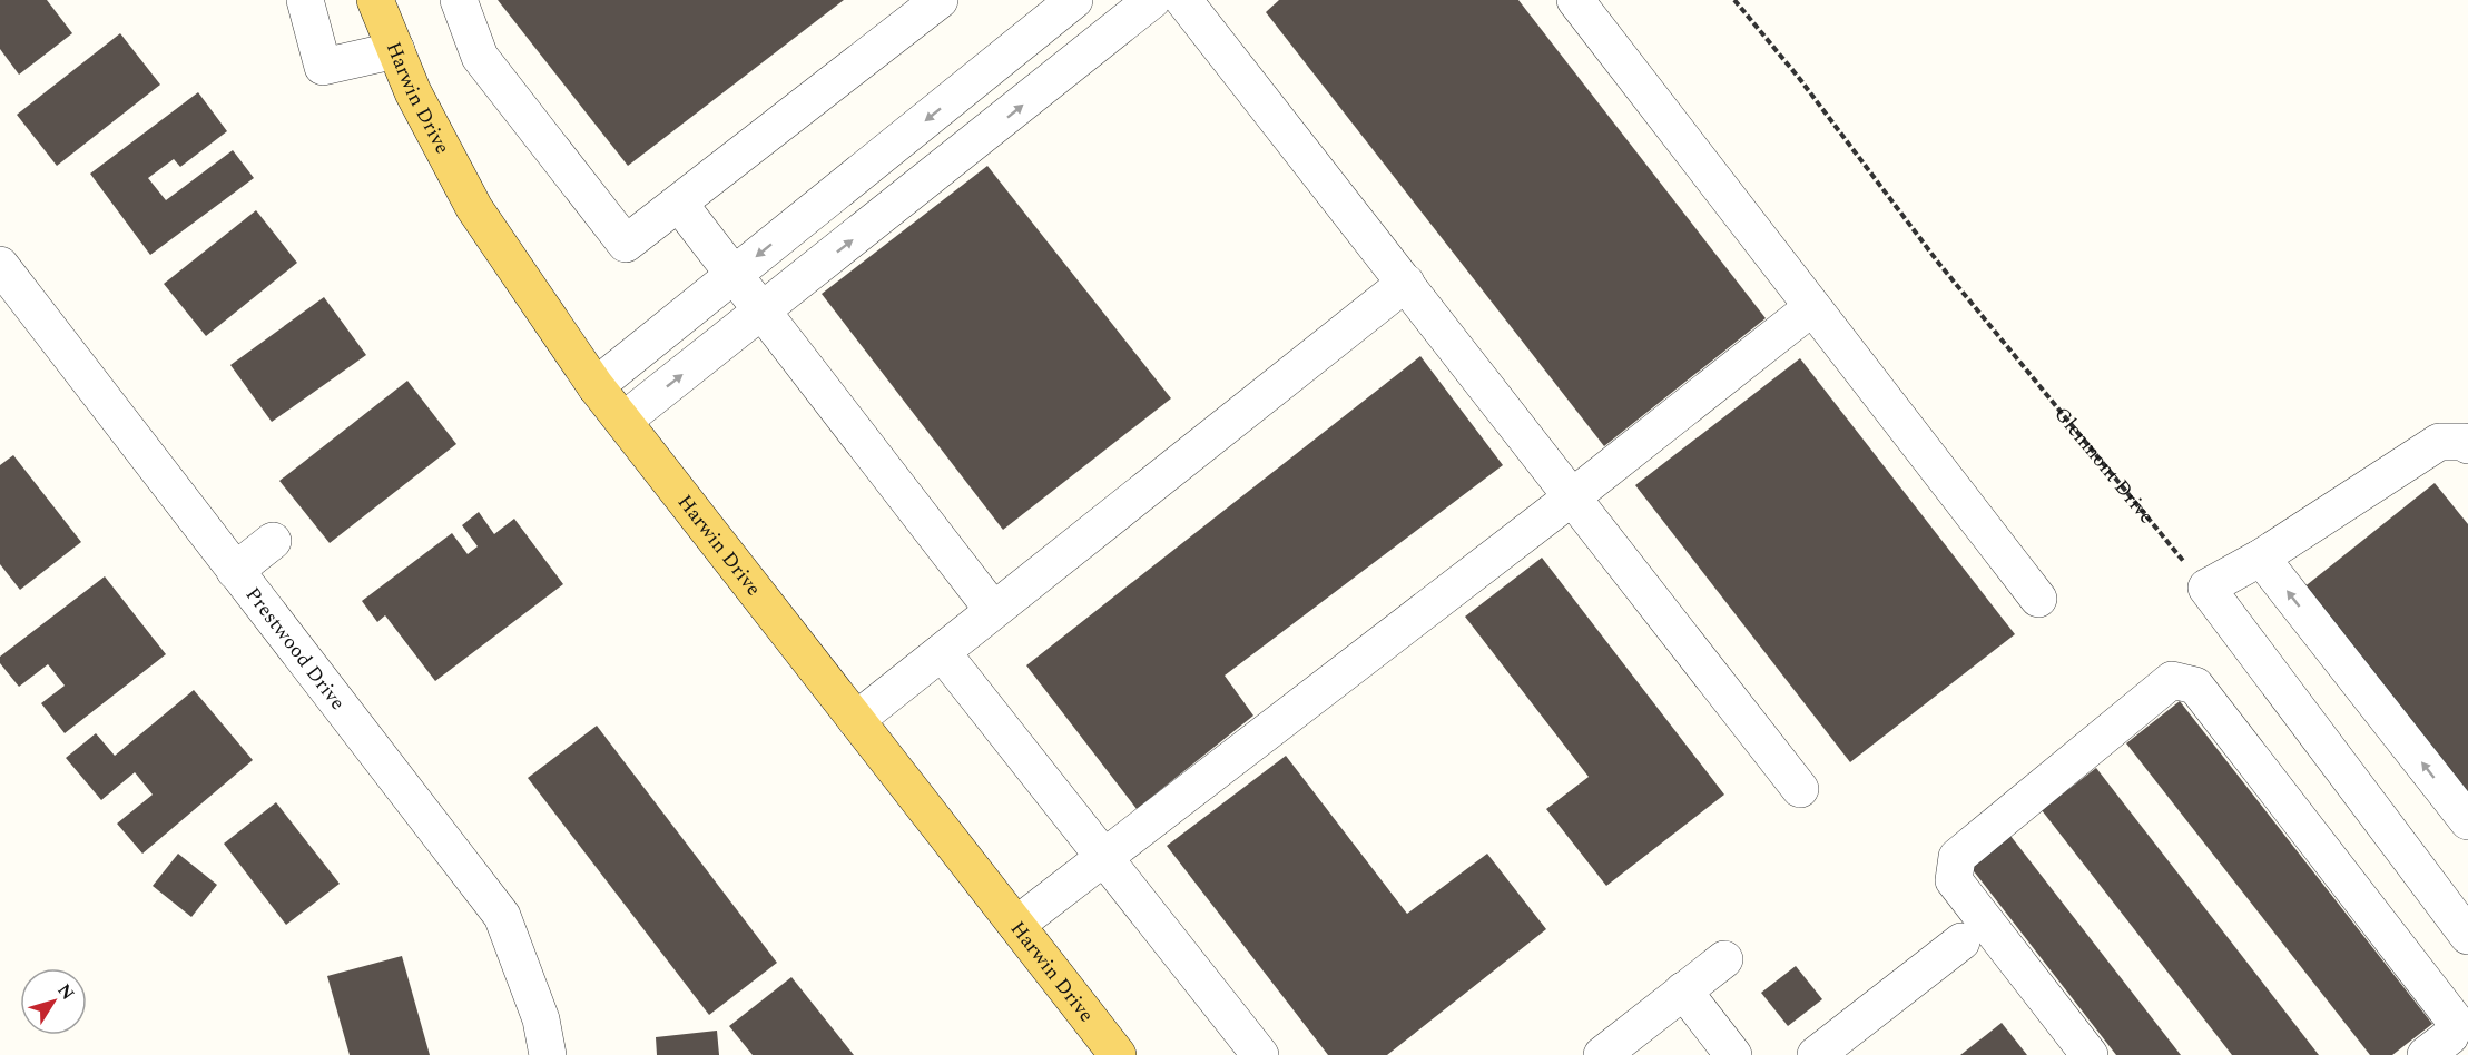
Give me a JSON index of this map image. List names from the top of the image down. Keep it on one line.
{"streets":{"main road":["Harwin Drive"],"street":["Prestwood Drive"],"path":["Glenmont Drive"]},"north":"top right"}
